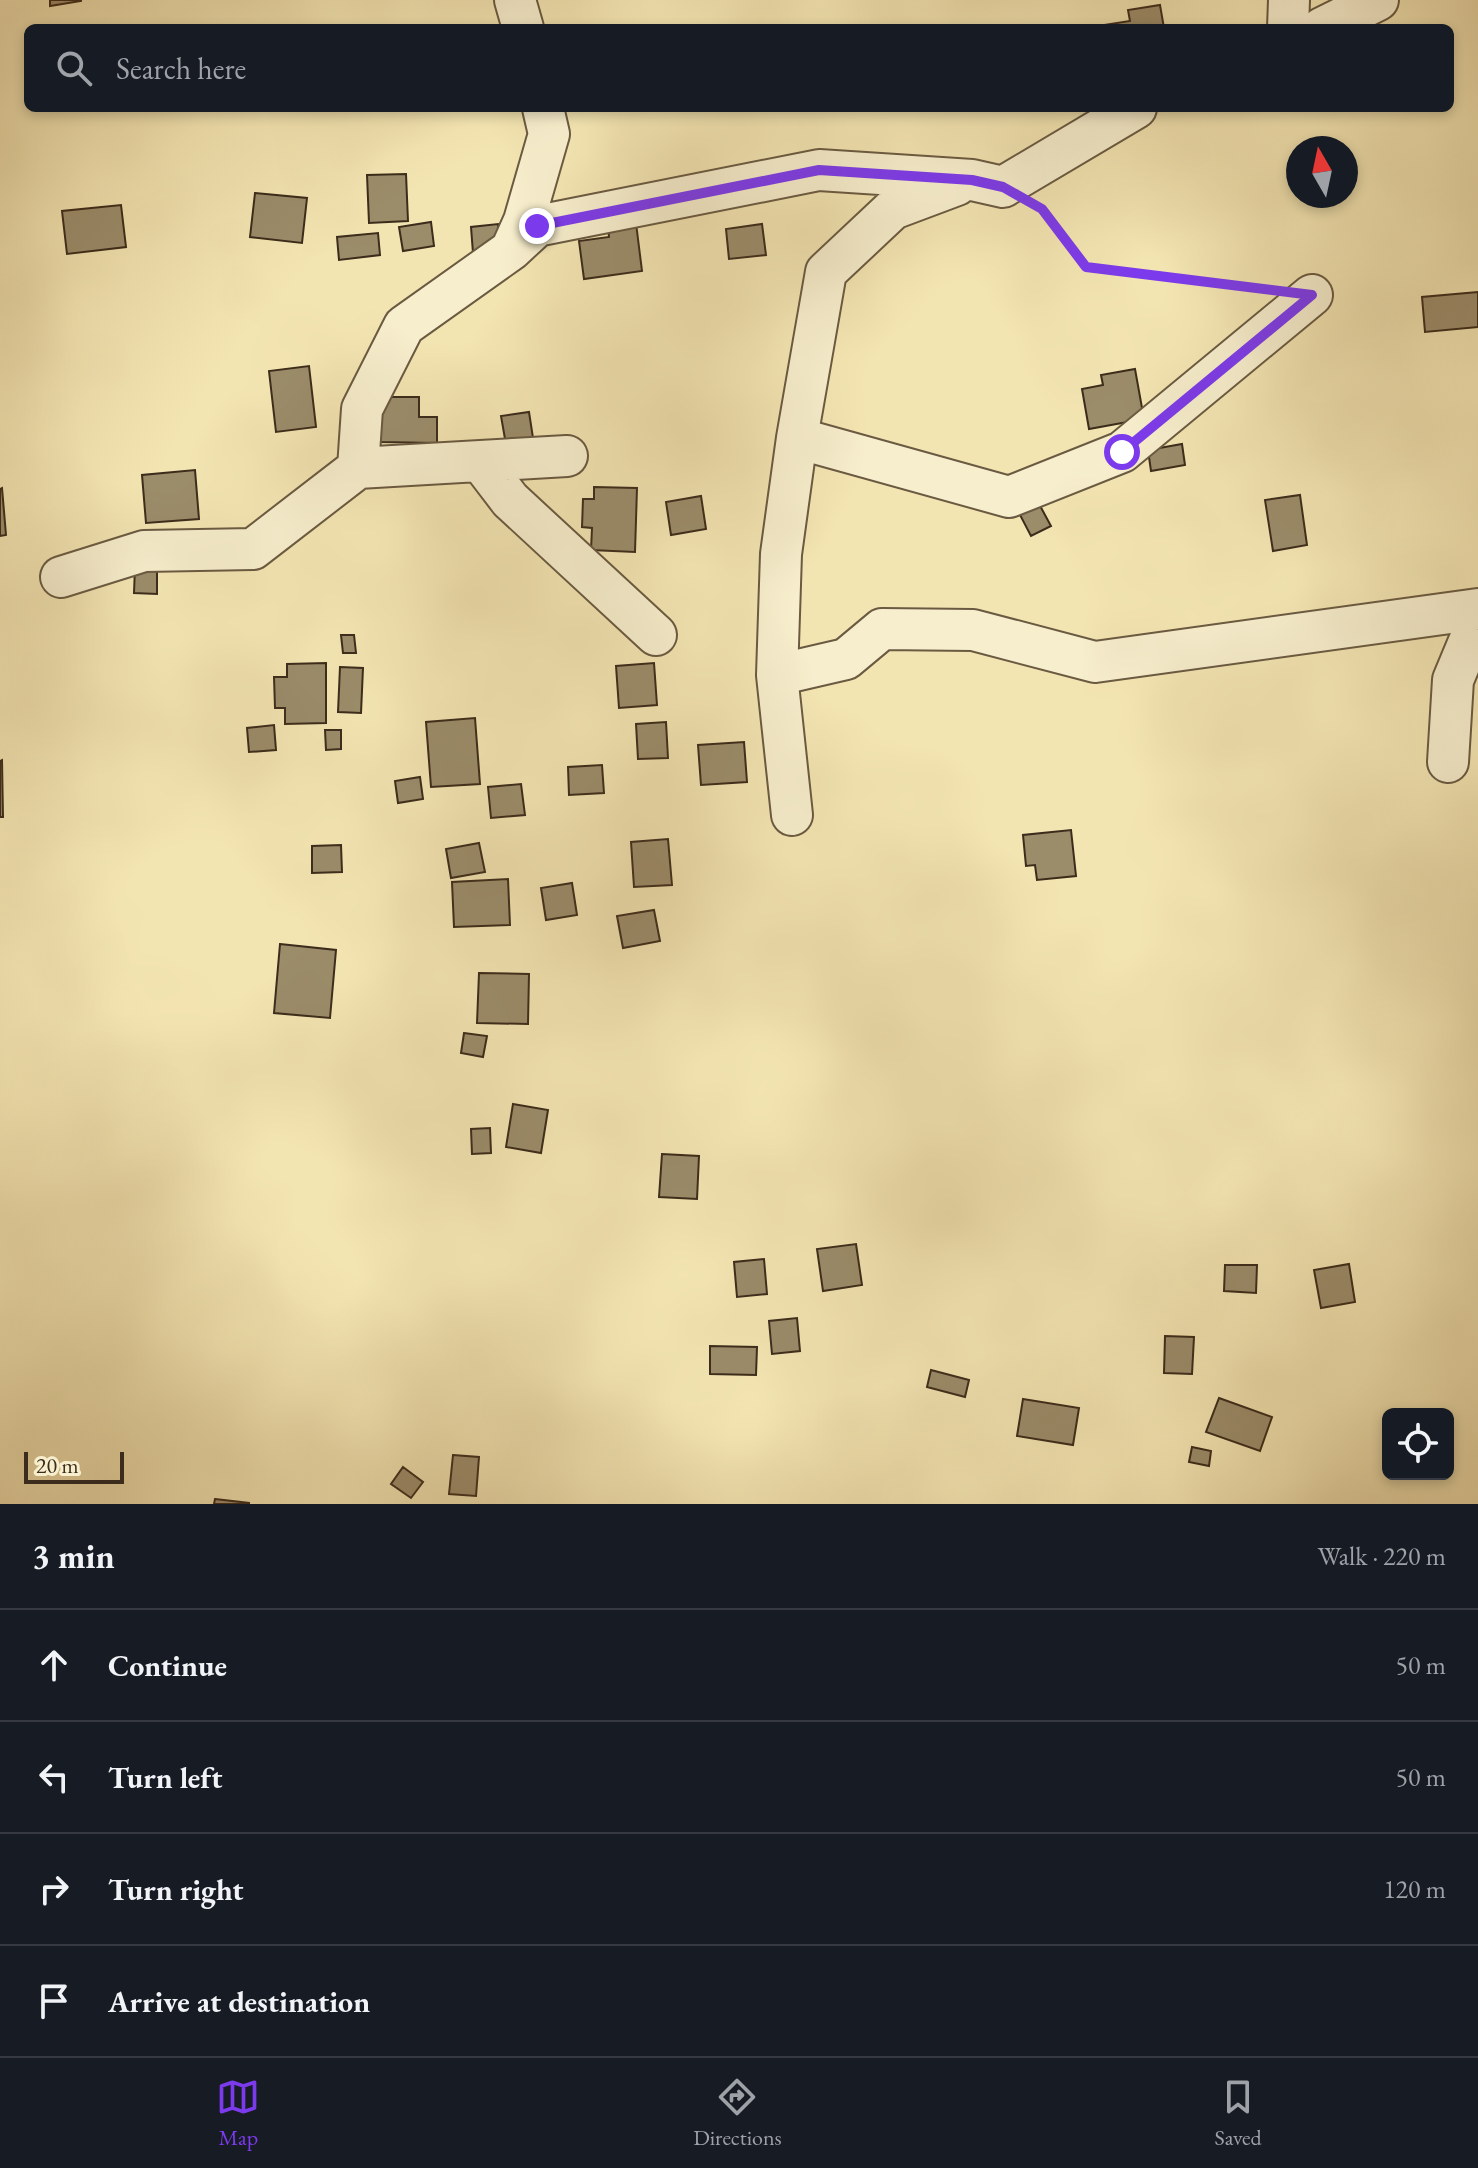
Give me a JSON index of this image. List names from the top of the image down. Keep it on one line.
{"scale_bar":"20 m","north":"top","page":{"search":"Search here","scale":"20 m","heading":["3 min","Walk · 220 m"],"list":[["Continue","50 m"],["Turn left","50 m"],["Turn right","120 m"],"Arrive at destination"],"nav":["Map","Directions","Saved"]}}
